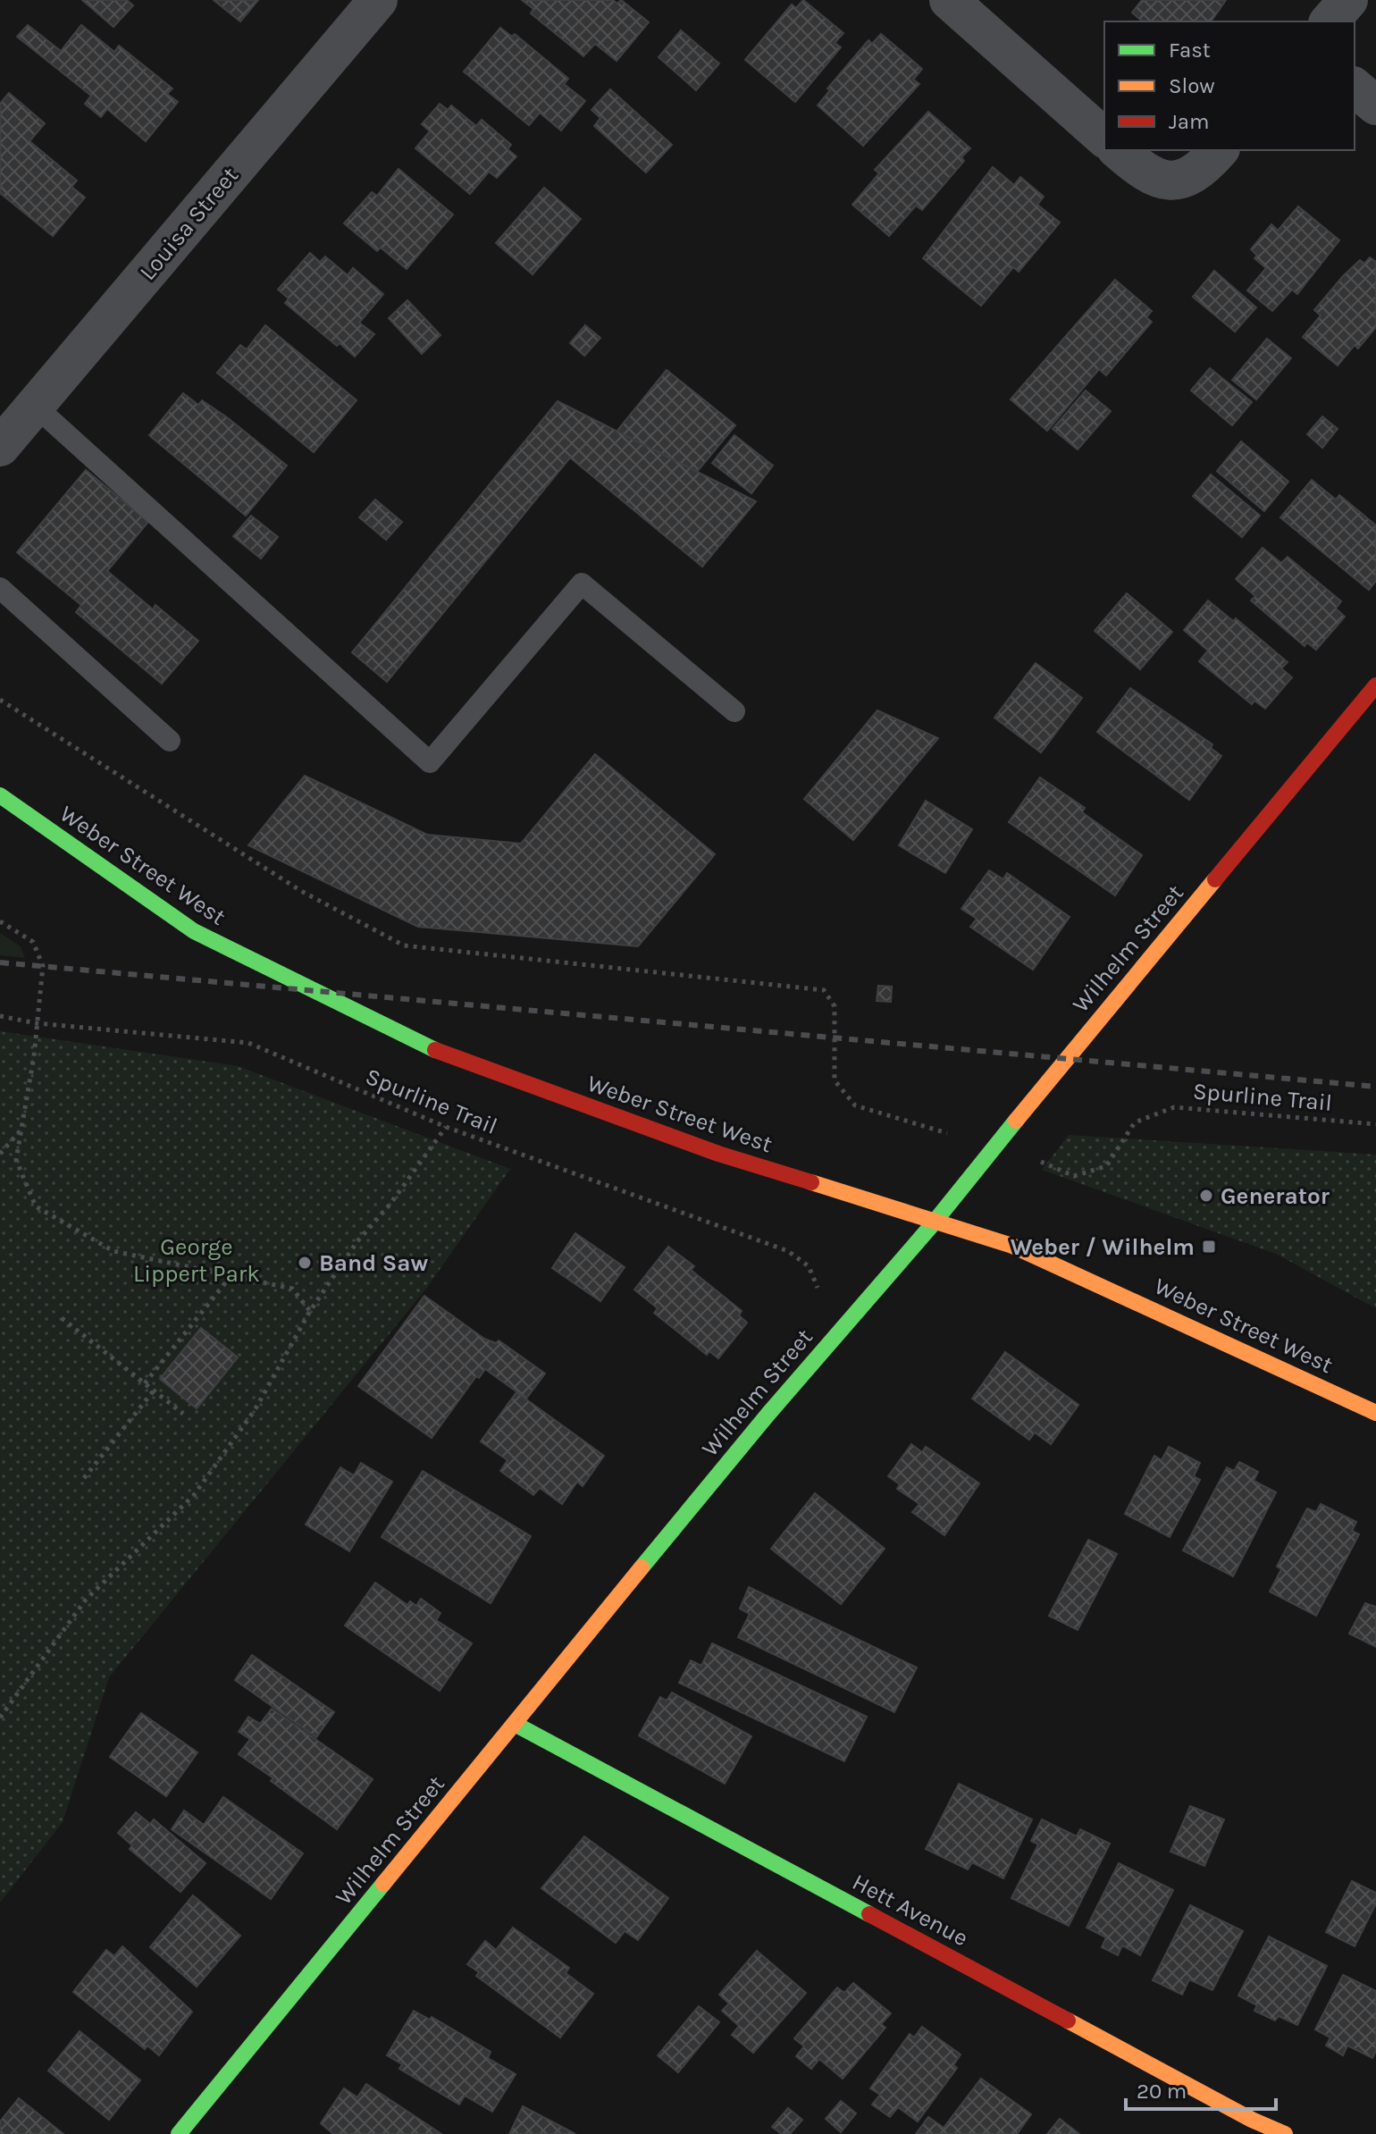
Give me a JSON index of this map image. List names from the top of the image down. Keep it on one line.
{"streets":{"street":["Louisa Street","Weber Street West","Wilhelm Street","Hett Avenue"],"path":["Spurline Trail"]},"crossings":[["Weber Street West","Wilhelm Street"],["Wilhelm Street","Hett Avenue"]],"parks":["George Lippert Park"],"places":{"other":["Generator","Band Saw"],"transit":["Weber / Wilhelm"]},"legend":["Fast","Slow","Jam"],"scale_bar":"20 m"}
